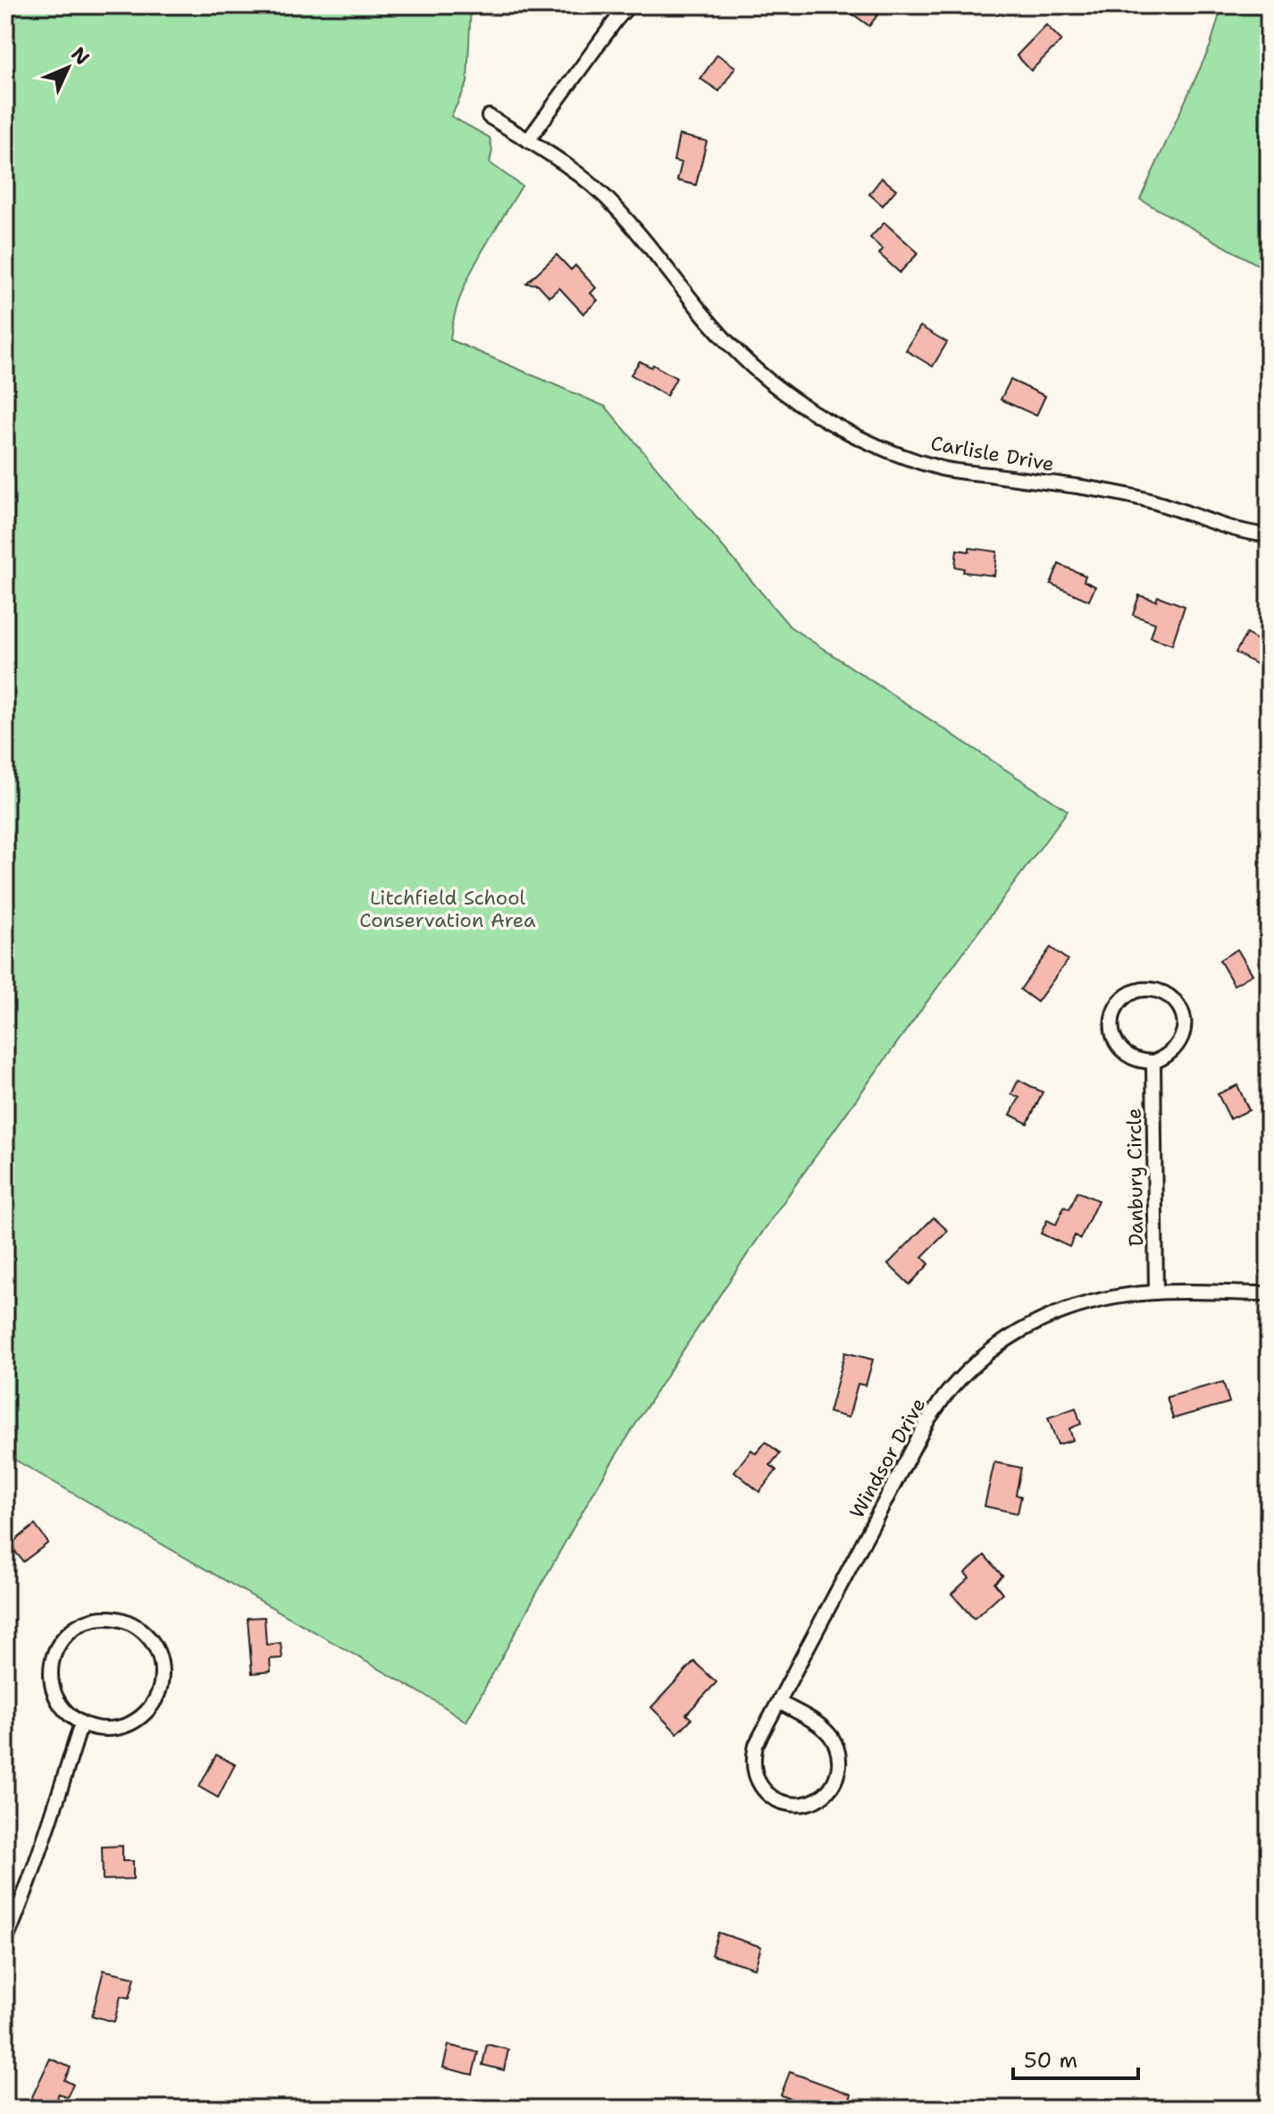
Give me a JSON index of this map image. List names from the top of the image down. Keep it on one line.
{"streets":{"street":["Carlisle Drive","Danbury Circle","Windsor Drive"]},"crossings":[["Danbury Circle","Windsor Drive"]],"parks":["Litchfield School Conservation Area"],"scale_bar":"50 m","north":"top right"}
